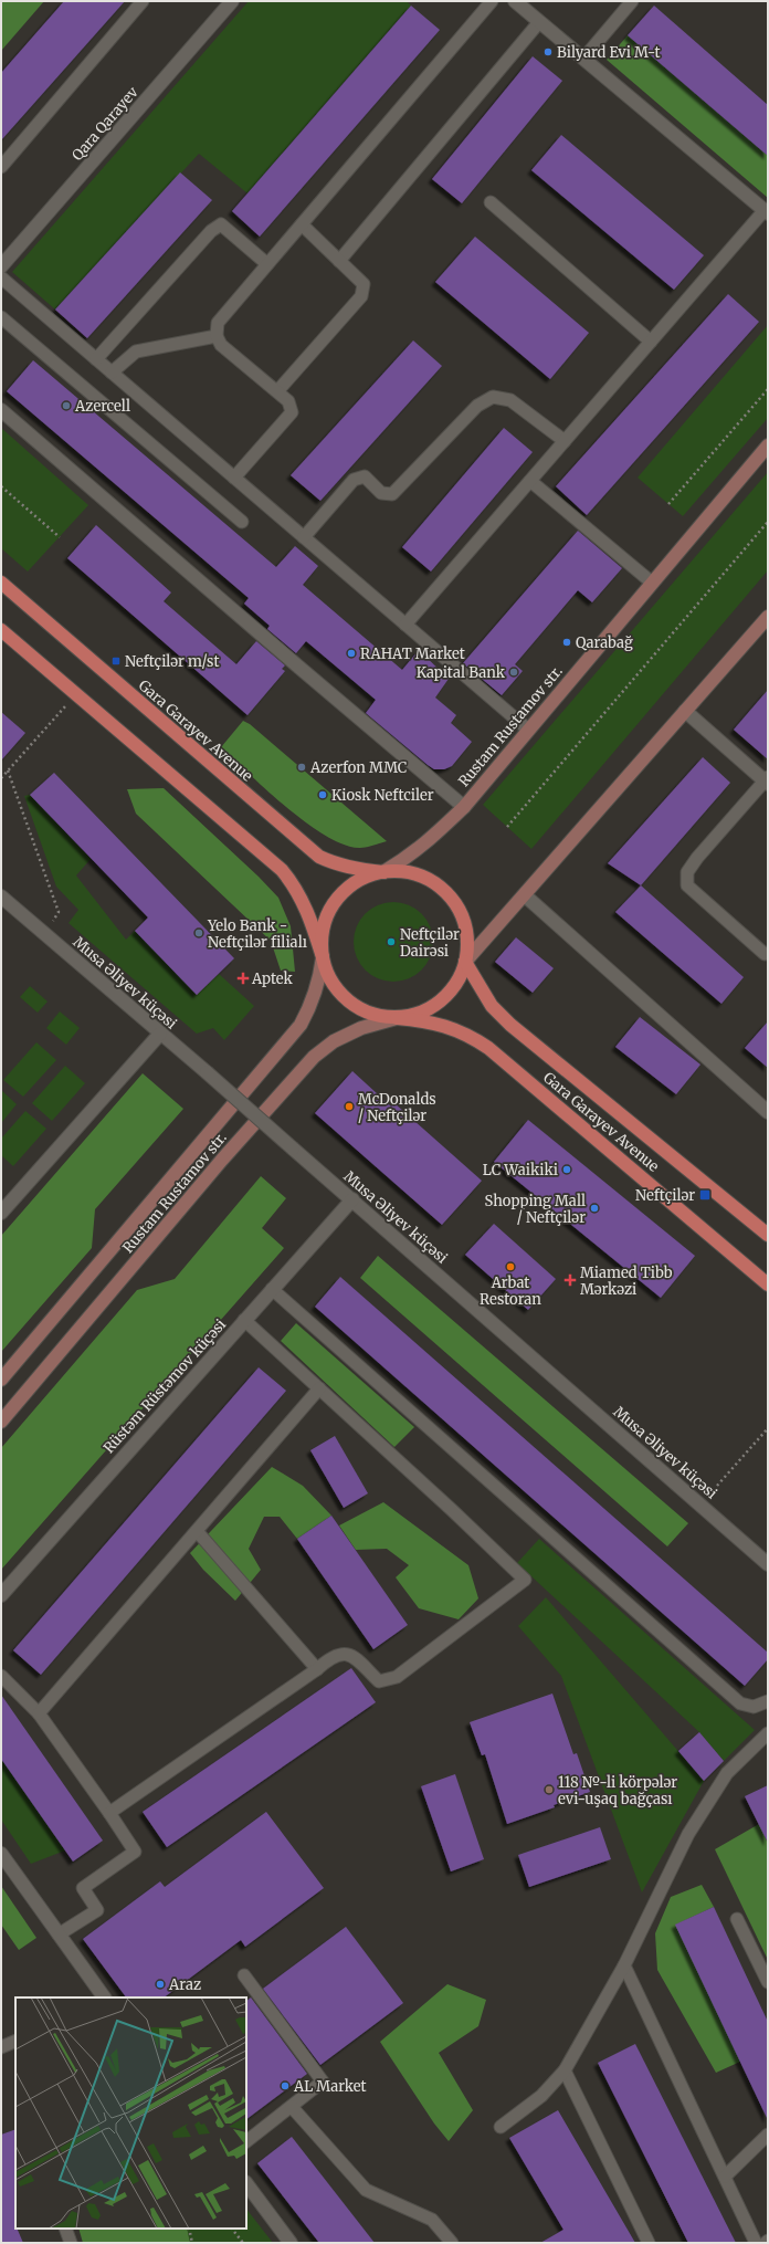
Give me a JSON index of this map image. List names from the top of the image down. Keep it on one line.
{"streets":{"main road":["Rustam Rustamov str.","Gara Garayev Avenue"],"street":["Qara Qarayev","Musa Əliyev küçəsi","Rüstəm Rüstəmov küçəsi"]},"crossings":[["Rustam Rustamov str.","Gara Garayev Avenue"],["Musa Əliyev küçəsi","Rüstəm Rüstəmov küçəsi"]],"places":{"other":["Bilyard Evi M-t","Azercell","Qarabağ","RAHAT Market","Kapital Bank","Azerfon MMC","Kiosk Neftciler","Yelo Bank - Neftçilər filialı","Neftçilər Dairəsi","McDonalds / Neftçilәr","LC Waikiki","Shopping Mall / Neftçilәr","Arbat Restoran","118 №-li körpələr evi-uşaq bağçası","Araz","AL Market"],"transit":["Neftçilər m/st","Neftçilər"],"health":["Aptek","Miamed Tibb Mərkəzi"]}}
